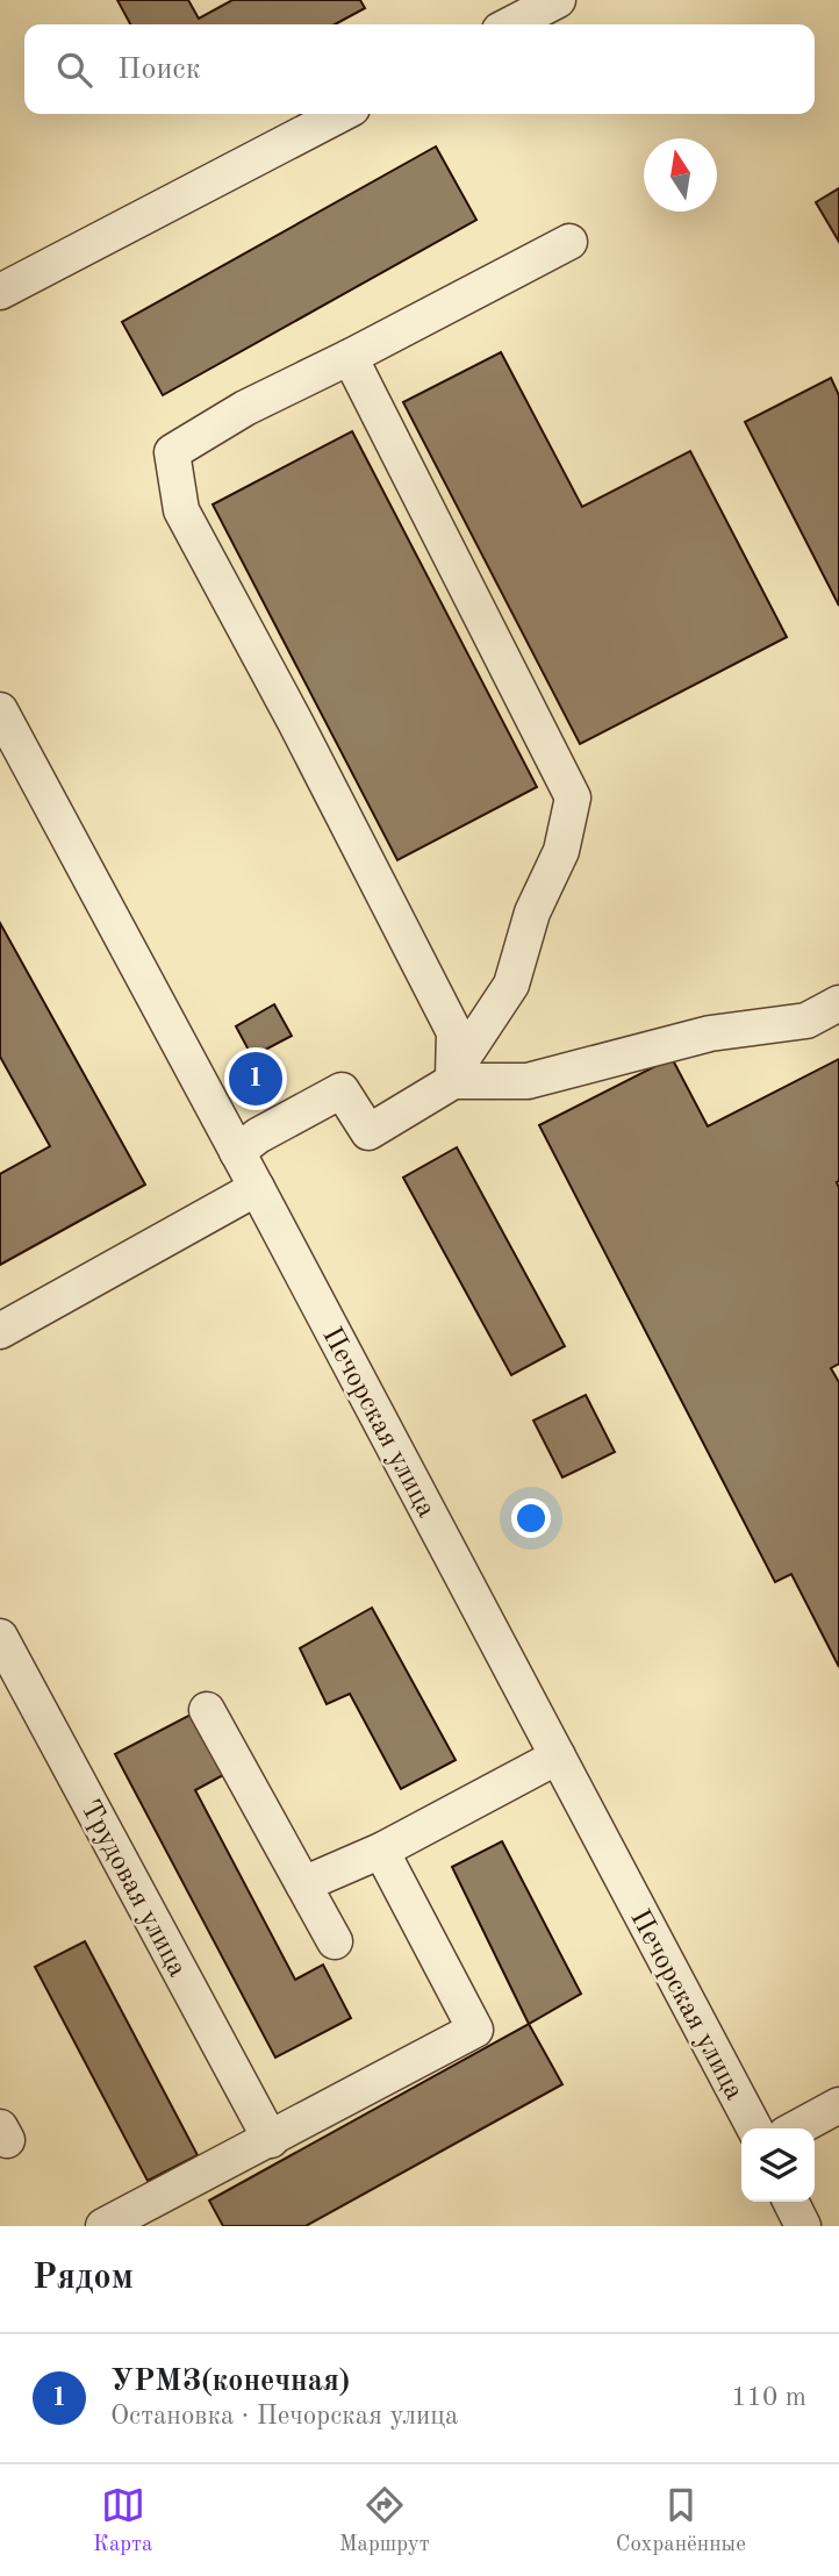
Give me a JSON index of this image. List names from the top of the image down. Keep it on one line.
{"streets":{"street":["Печорская улица","Трудовая улица"]},"north":"top","page":{"search":"Поиск","pins":"1","heading":"Рядом","list":[{"mark":"1","name":"УРМЗ(конечная)","note":"Остановка · Печорская улица","value":"110 m"}],"nav":["Карта","Маршрут","Сохранённые"]}}
